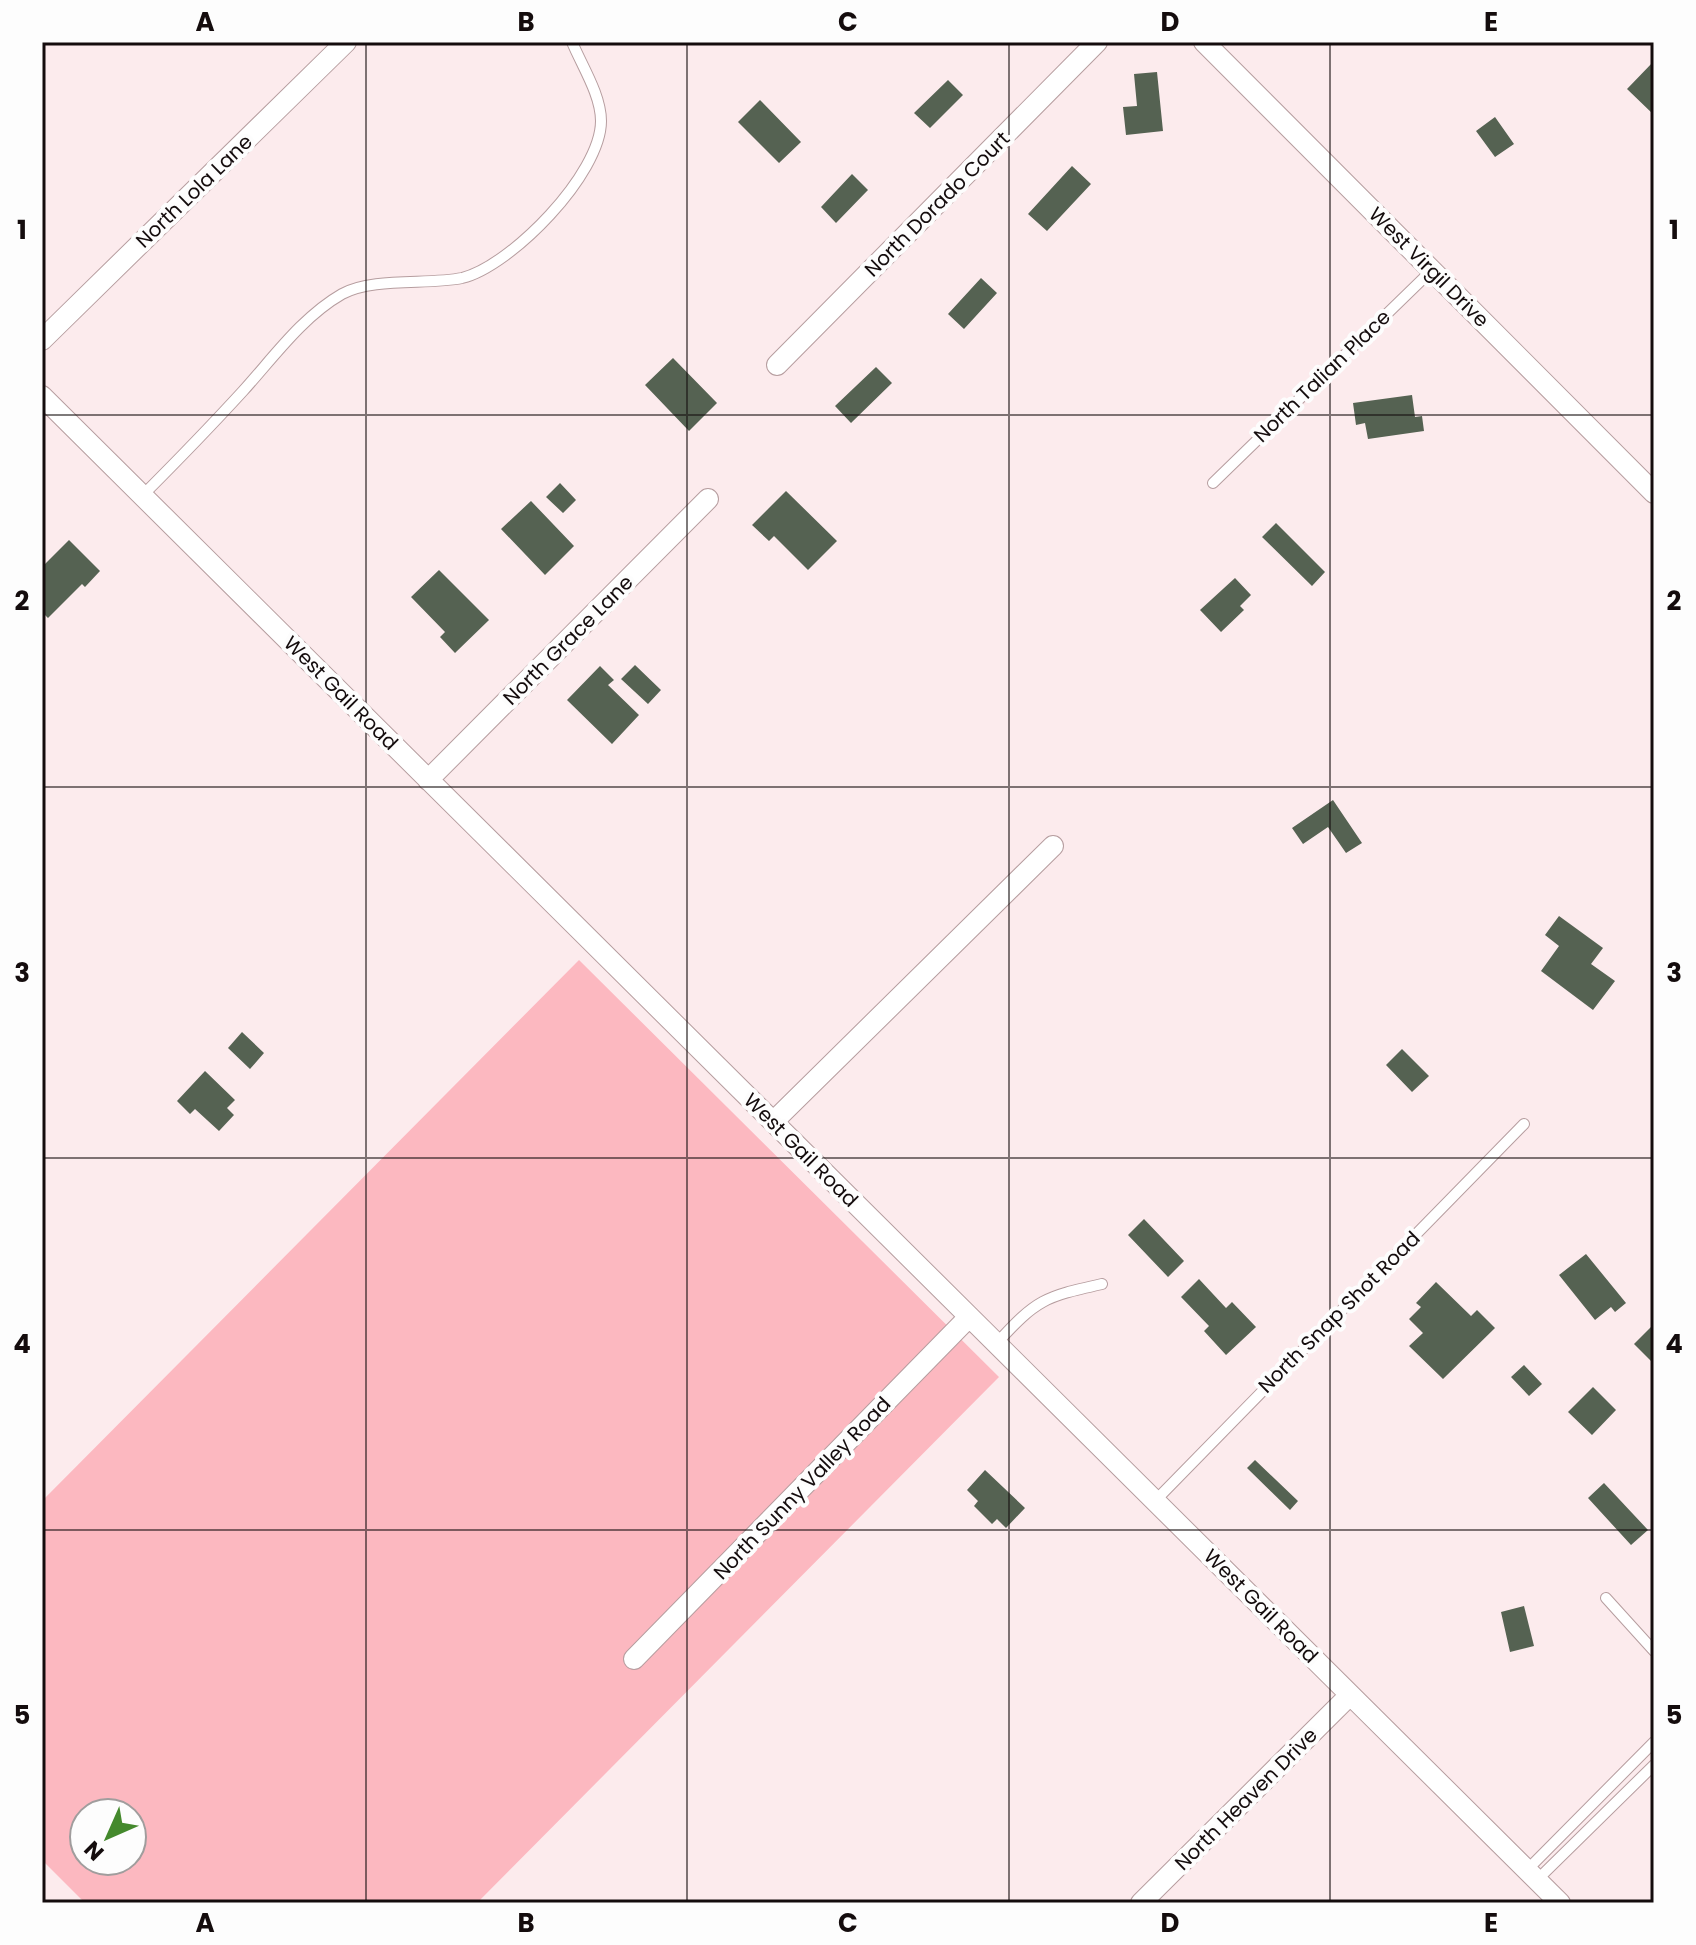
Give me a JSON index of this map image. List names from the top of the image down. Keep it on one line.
{"streets":{"street":["North Lola Lane","North Dorado Court","West Virgil Drive","North Grace Lane","West Gail Road","North Sunny Valley Road","North Heaven Drive"],"lane":["North Talian Place","North Snap Shot Road"]},"crossings":[["West Virgil Drive","North Talian Place"],["North Grace Lane","West Gail Road"],["West Gail Road","North Snap Shot Road"],["West Gail Road","North Sunny Valley Road"],["West Gail Road","North Heaven Drive"]],"north":"bottom left","grid":{"columns":["A","B","C","D","E"],"rows":["1","2","3","4","5"]}}
